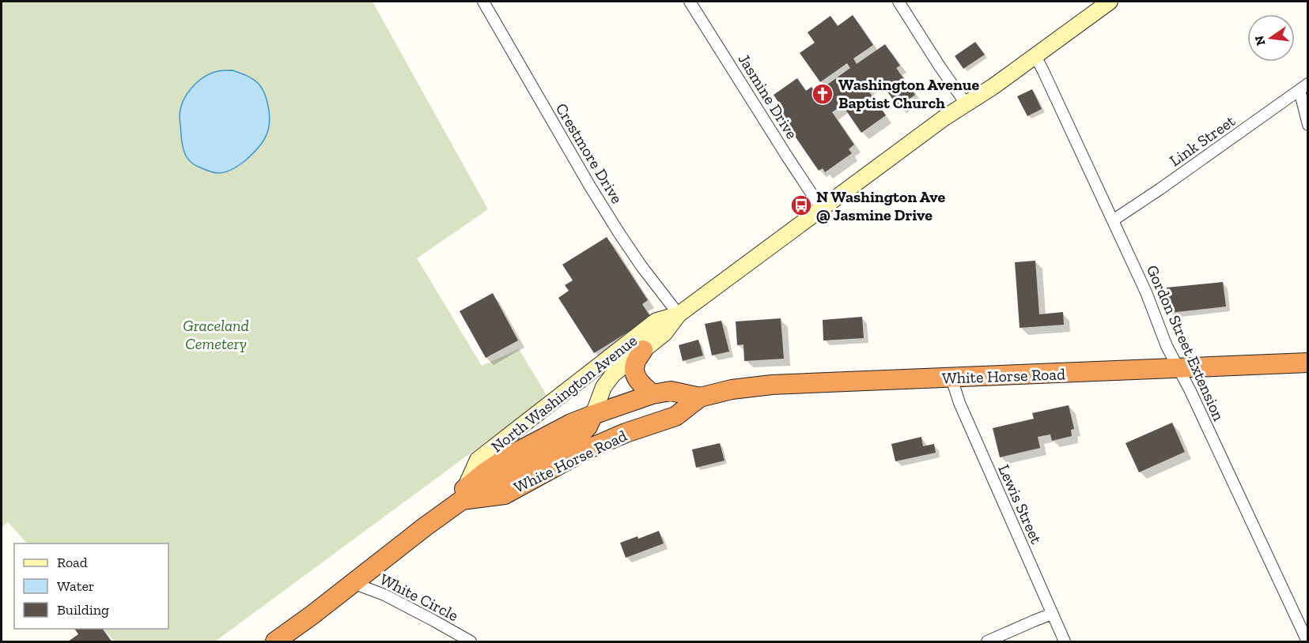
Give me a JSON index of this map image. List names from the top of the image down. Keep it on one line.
{"streets":{"highway":["White Horse Road"],"main road":["North Washington Avenue"],"street":["Jasmine Drive","Link Street","Crestmore Drive","Gordon Street Extension","Lewis Street","White Circle"]},"crossings":[["Jasmine Drive","North Washington Avenue"],["Link Street","Gordon Street Extension"],["Crestmore Drive","North Washington Avenue"],["Gordon Street Extension","White Horse Road"],["Gordon Street Extension","North Washington Avenue"],["White Horse Road","North Washington Avenue"],["White Horse Road","Lewis Street"],["White Horse Road","White Circle"]],"parks":["Graceland Cemetery"],"places":{"church":["Washington Avenue Baptist Church"],"bus stop":["N Washington Ave @ Jasmine Drive"]},"legend":["Road","Water","Building"],"north":"left"}
